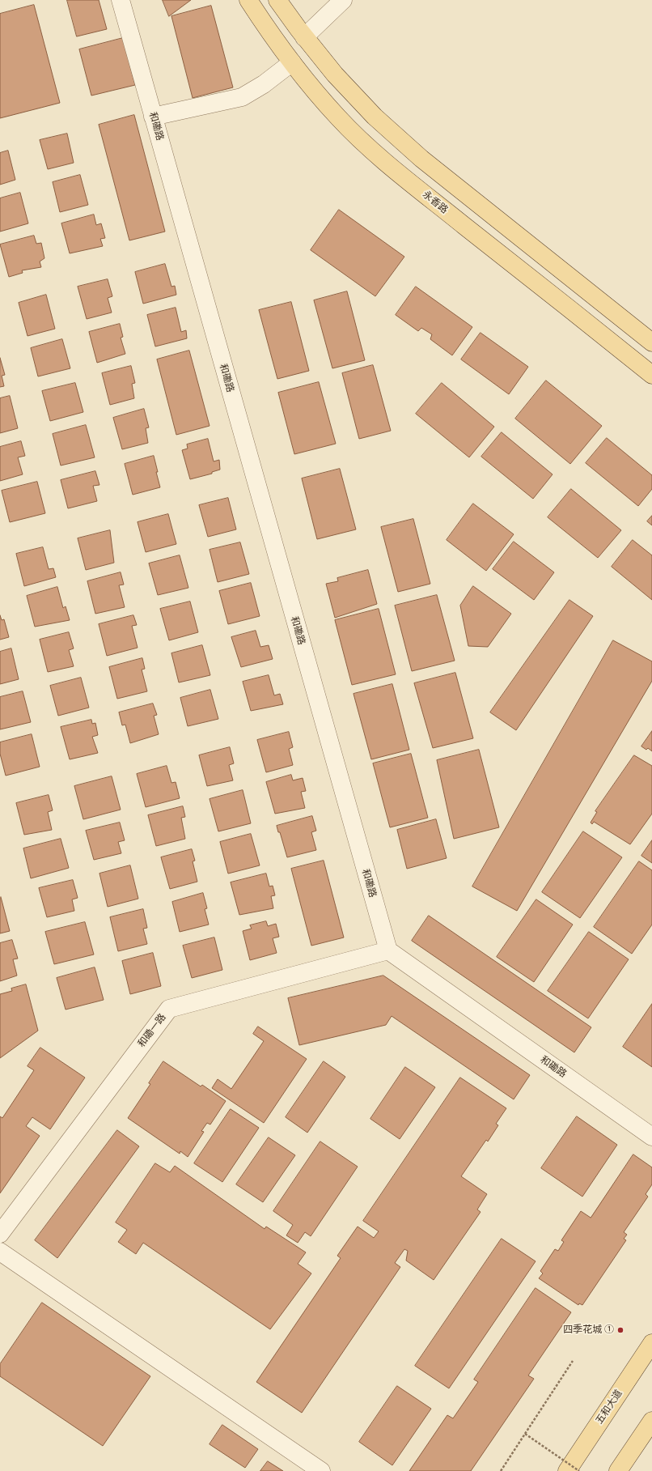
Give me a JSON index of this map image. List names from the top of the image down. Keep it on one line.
{"streets":{"main road":["永香路","五和大道"],"street":["和磡路","和磡一路"]},"crossings":[["和磡路","和磡一路"]],"places":["四季花城 ①"]}
